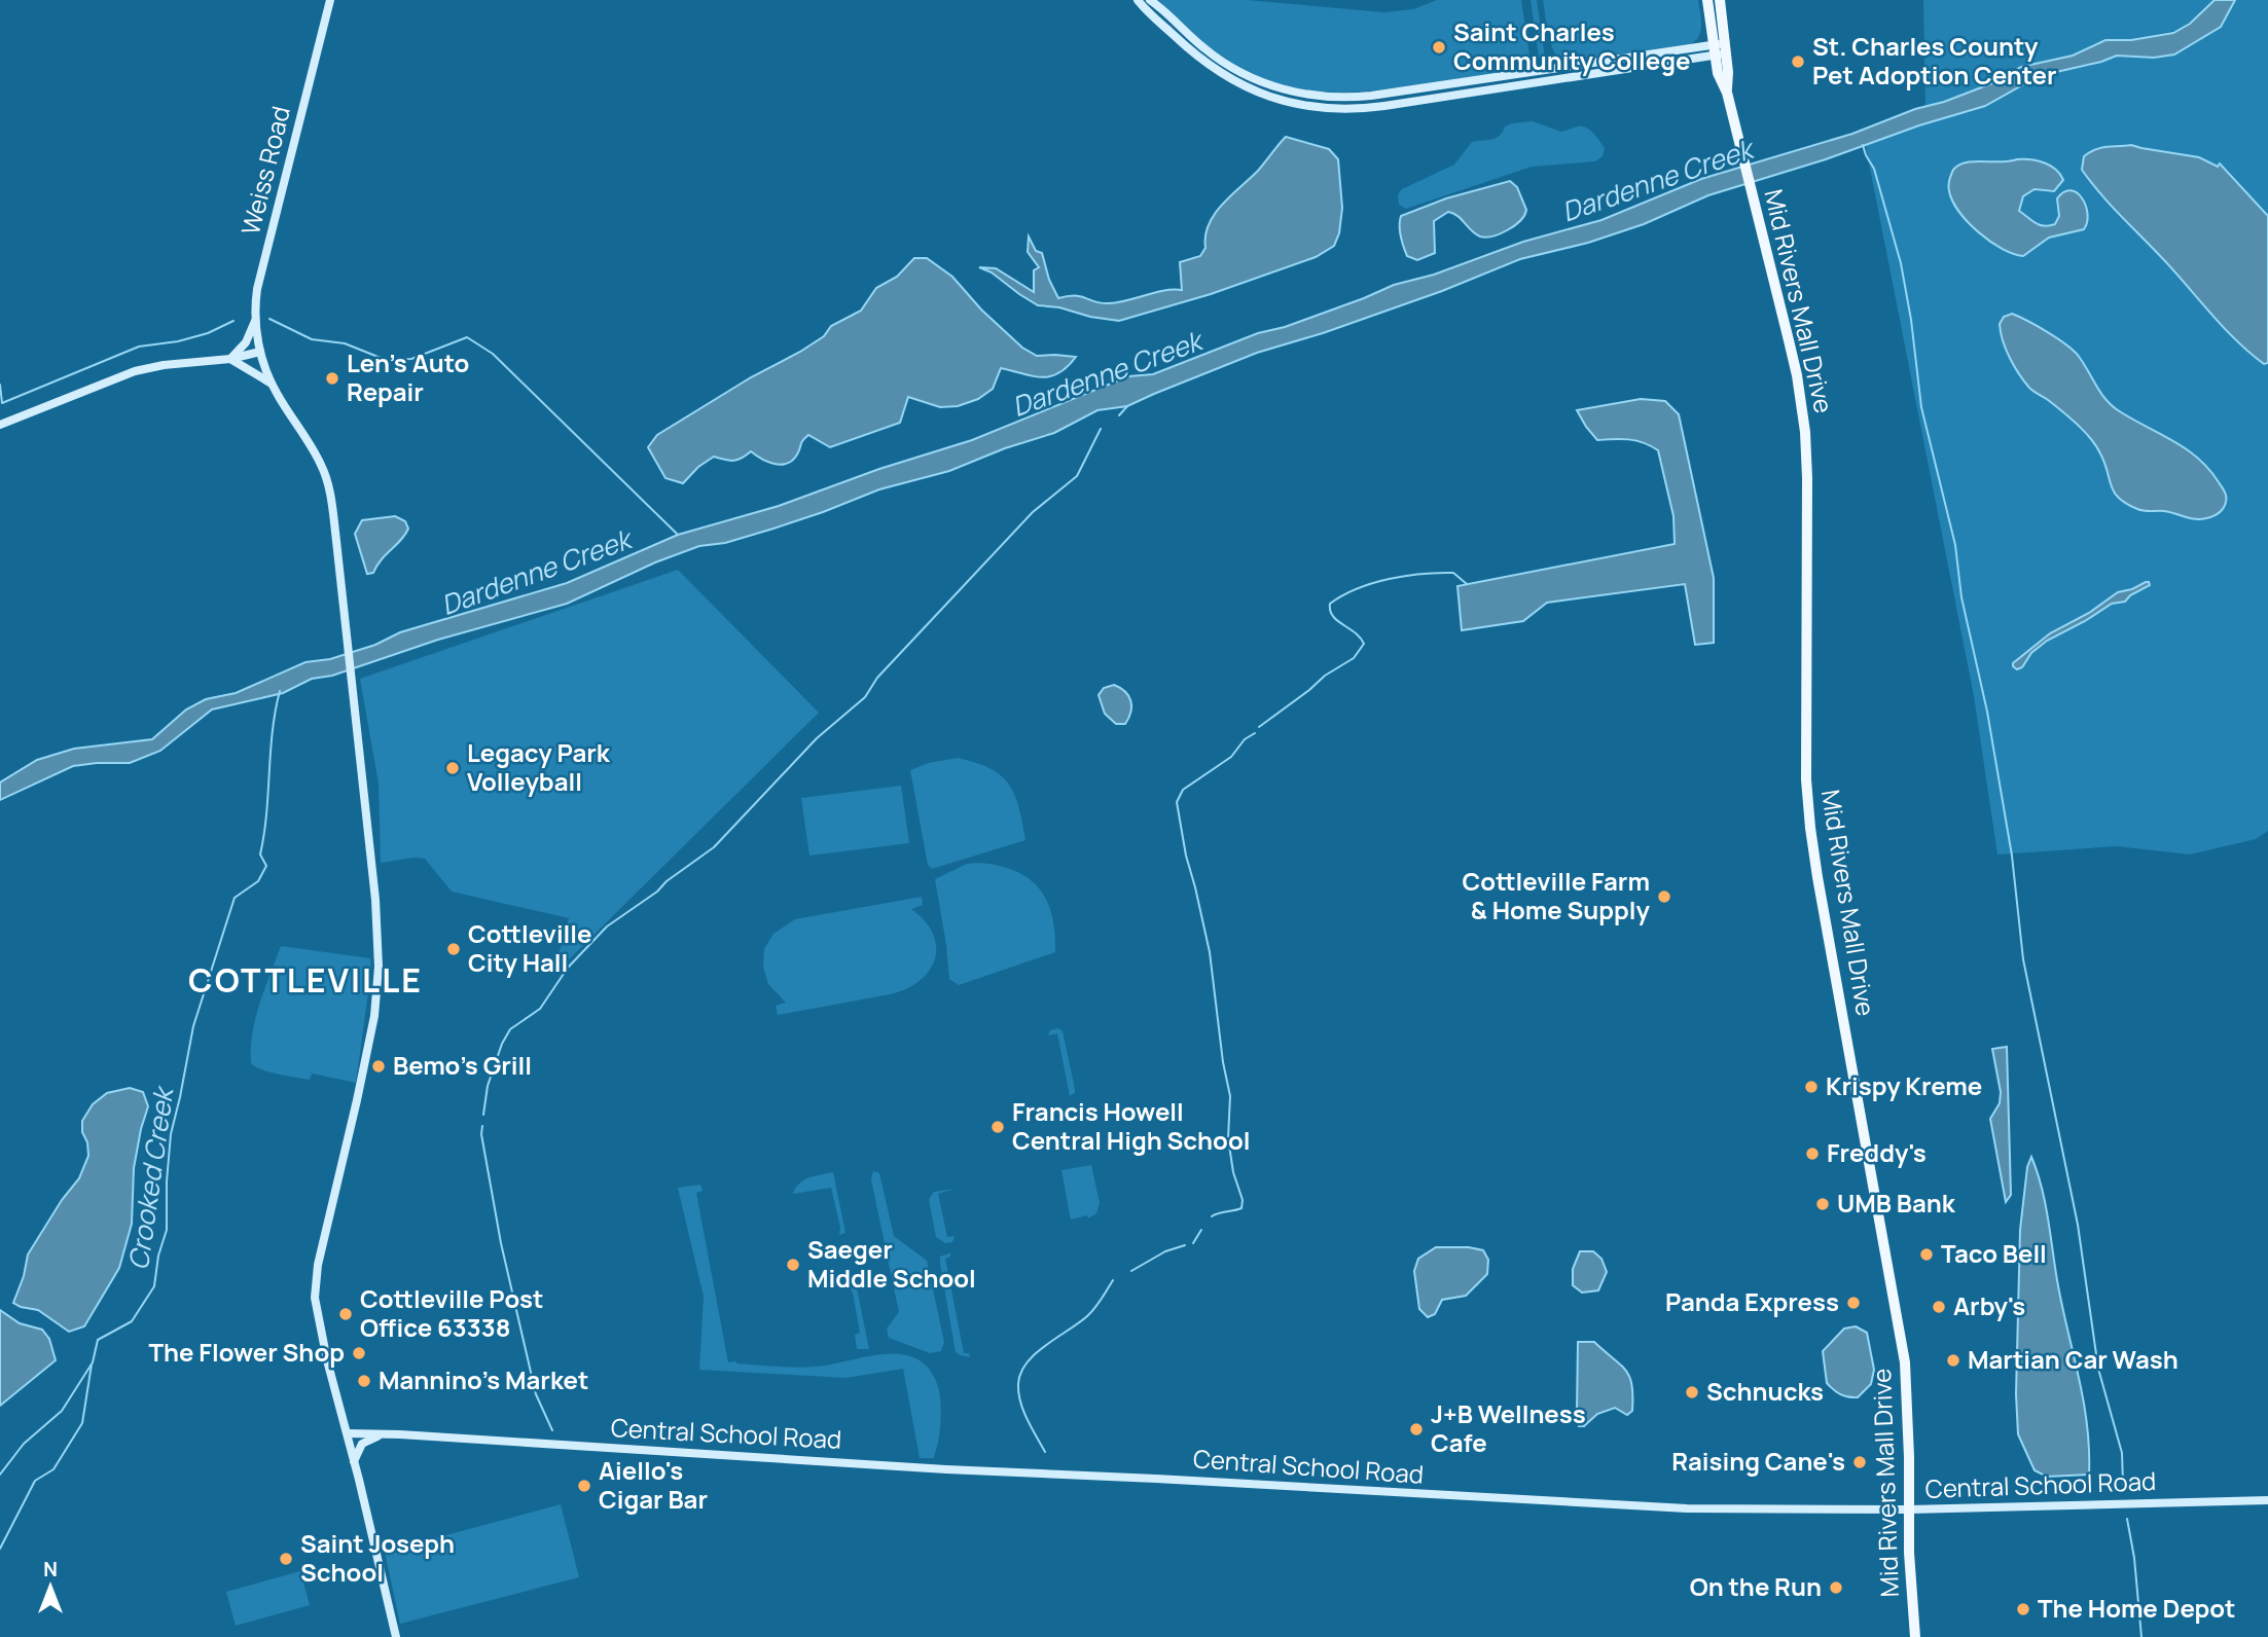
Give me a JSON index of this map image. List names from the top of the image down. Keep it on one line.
{"streets":{"main road":["Weiss Road","Mid Rivers Mall Drive","Central School Road"]},"crossings":[["Weiss Road","Central School Road"],["Mid Rivers Mall Drive","Central School Road"]],"districts":["COTTLEVILLE"],"water":["Dardenne Creek","Crooked Creek"],"places":["Saint Charles Community College","St. Charles County Pet Adoption Center","Len's Auto Repair","Legacy Park Volleyball","Cottleville Farm & Home Supply","Cottleville City Hall","Bemo's Grill","Krispy Kreme","Francis Howell Central High School","Freddy's","UMB Bank","Taco Bell","Saeger Middle School","Panda Express","Arby's","Cottleville Post Office 63338","The Flower Shop","Martian Car Wash","Mannino's Market","Schnucks","J+B Wellness Cafe","Raising Cane's","Aiello's Cigar Bar","Saint Joseph School","On the Run","The Home Depot"],"north":"top"}
